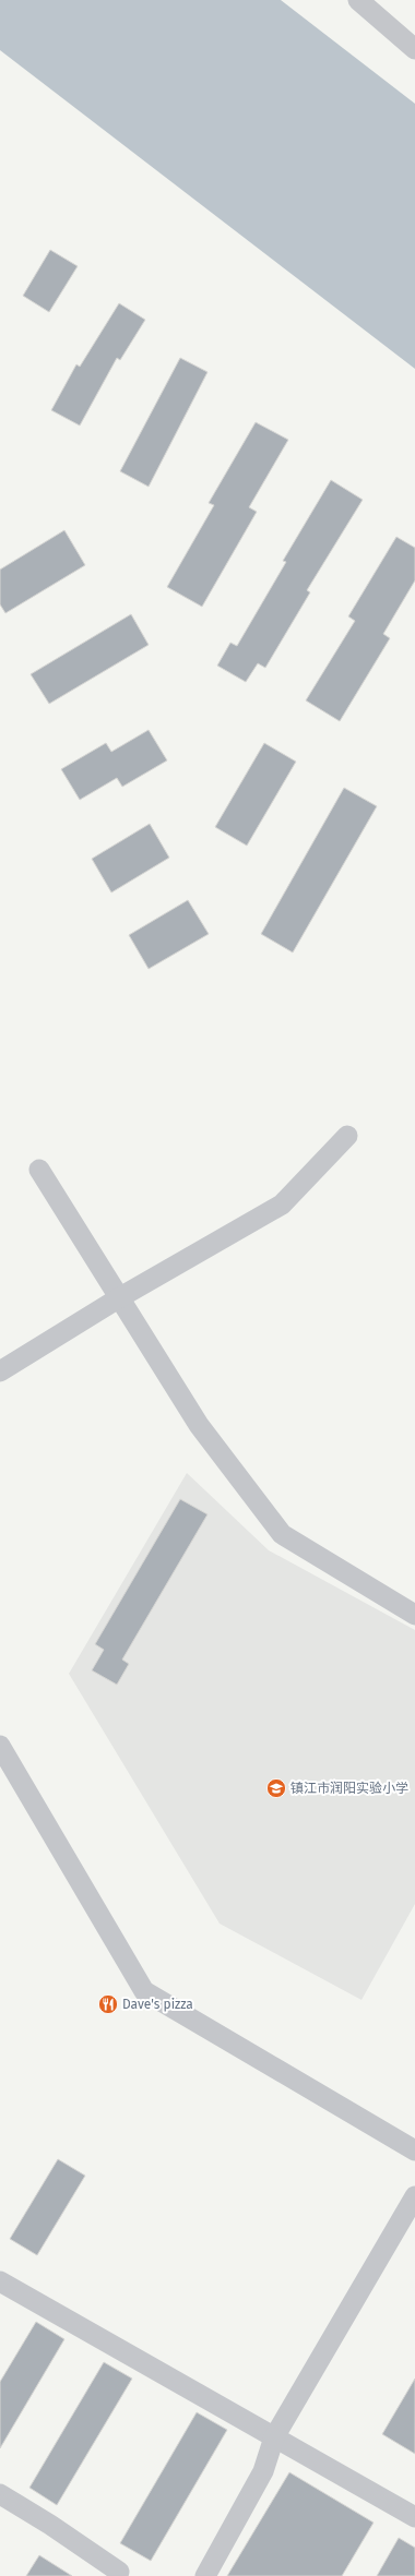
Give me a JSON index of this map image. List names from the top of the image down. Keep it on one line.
{"places":{"school or university":["镇江市润阳实验小学"],"restaurant":["Dave's pizza"]}}
